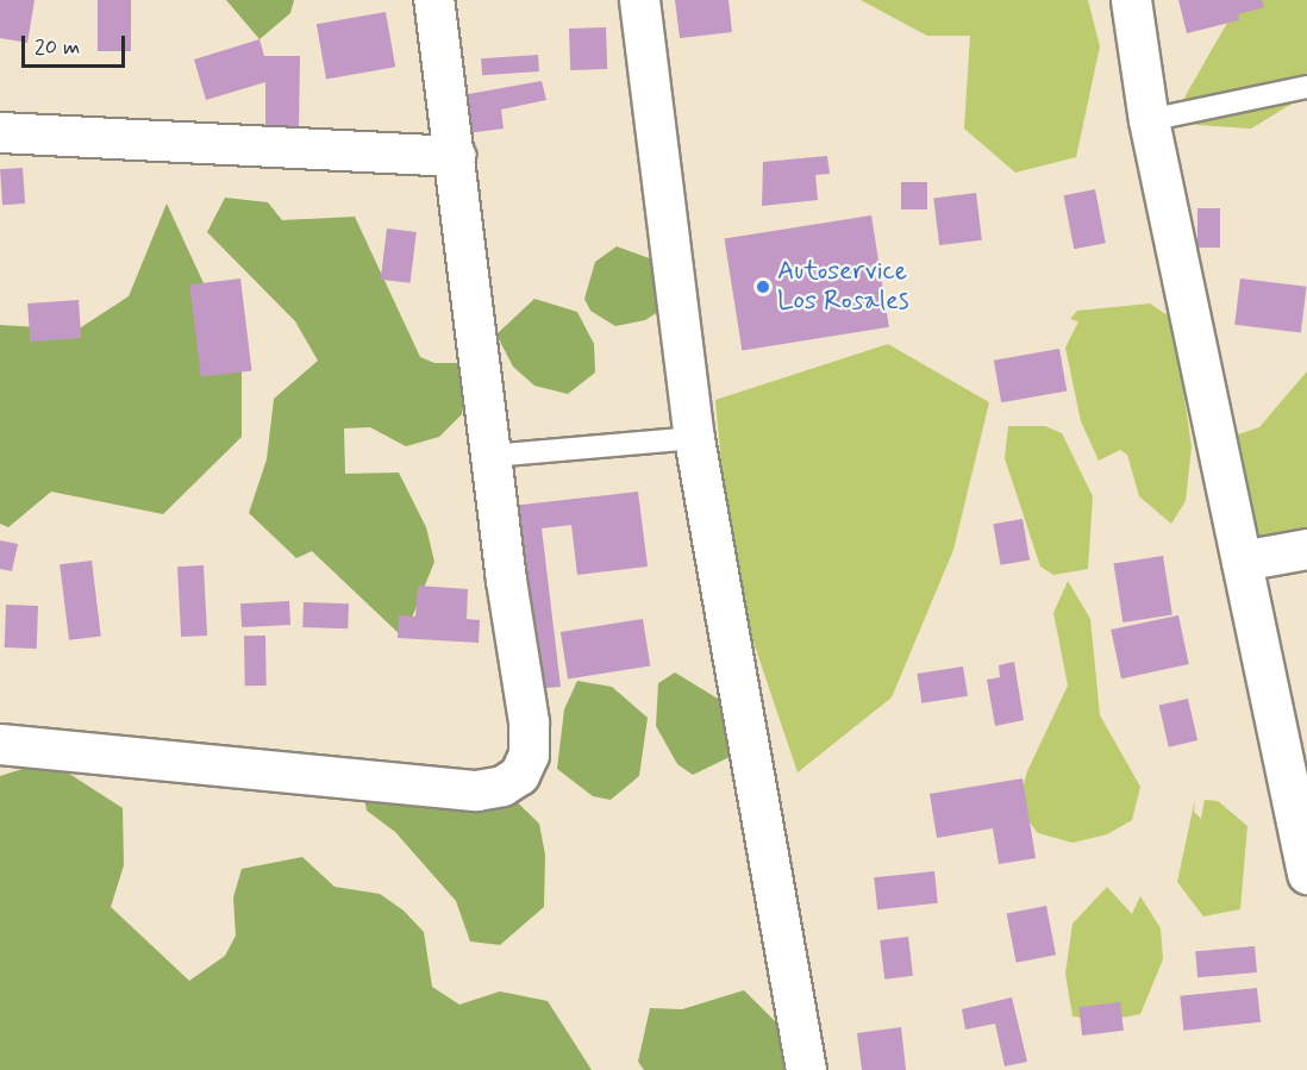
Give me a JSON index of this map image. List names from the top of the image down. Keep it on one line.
{"places":["Autoservice Los Rosales"],"scale_bar":"20 m"}
